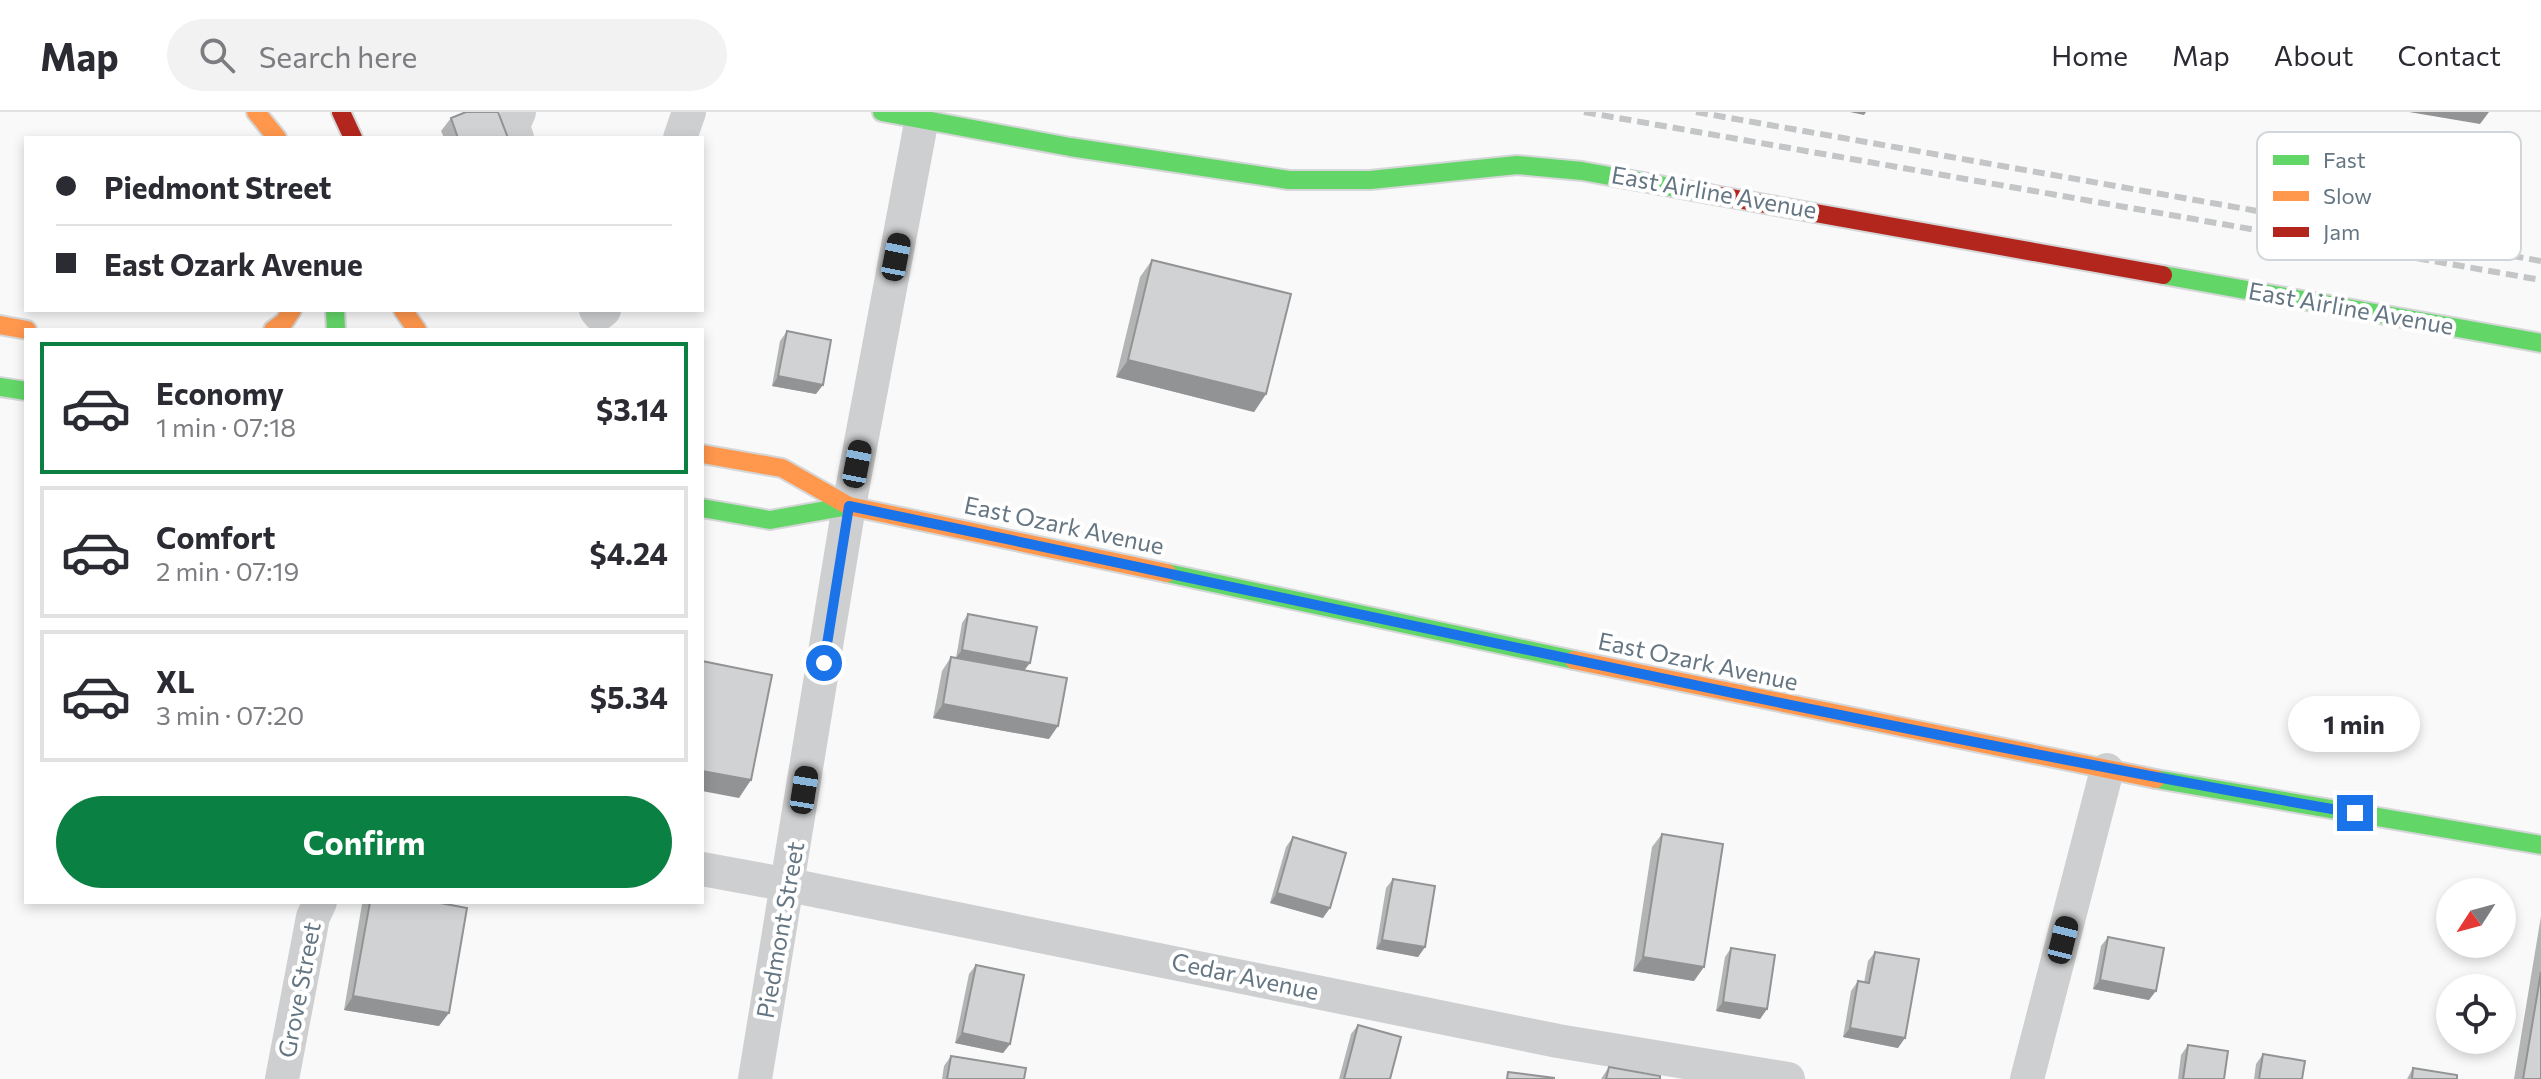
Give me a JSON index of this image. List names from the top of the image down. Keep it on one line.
{"streets":{"main road":["East Airline Avenue","East Ozark Avenue"],"street":["Piedmont Street","Cedar Avenue","Grove Street"]},"crossings":[["East Airline Avenue","Piedmont Street"],["East Ozark Avenue","Piedmont Street"],["Piedmont Street","Cedar Avenue"]],"legend":["Fast","Slow","Jam"],"north":"bottom left","page":{"header":"Map","search":"Search here","nav":["Home","Map","About","Contact"],"banner":["Piedmont Street","East Ozark Avenue"],"list":[{"name":"Economy","note":"1 min · 07:18","value":"$3.14"},{"name":"Comfort","note":"2 min · 07:19","value":"$4.24"},{"name":"XL","note":"3 min · 07:20","value":"$5.34"}],"bubble":"1 min","buttons":"Confirm"}}
